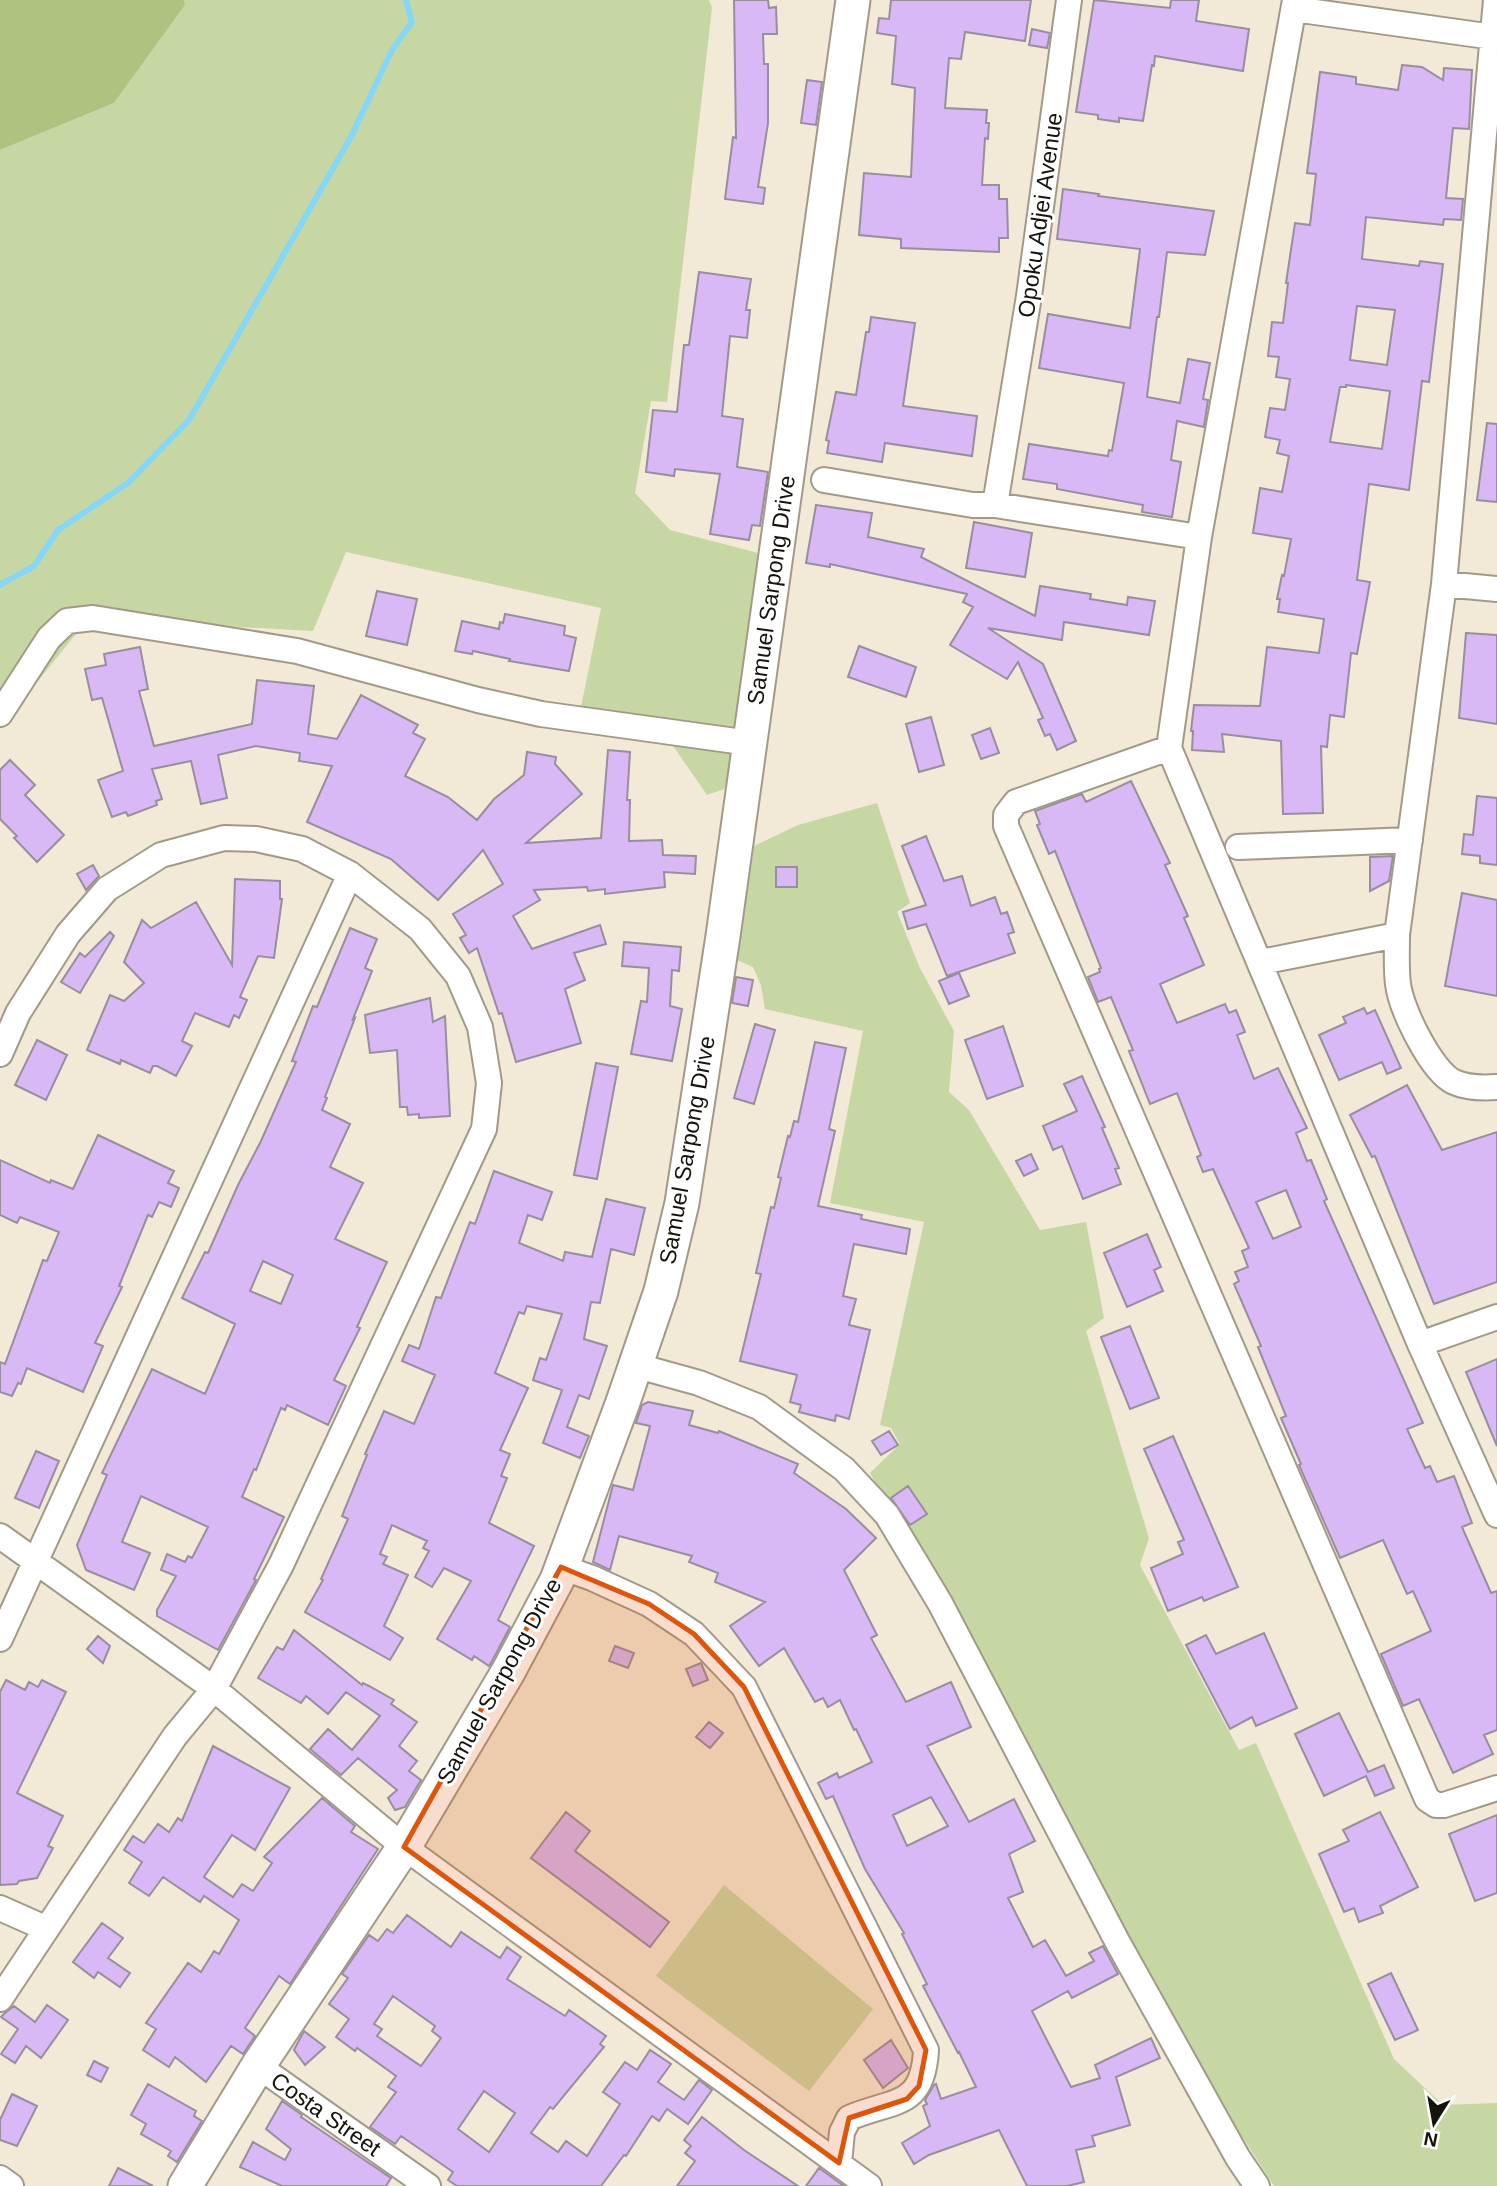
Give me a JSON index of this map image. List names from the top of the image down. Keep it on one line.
{"streets":{"street":["Opoku Adjei Avenue","Samuel Sarpong Drive","Costa Street"]},"crossings":[["Samuel Sarpong Drive","Costa Street"]],"north":"bottom"}
